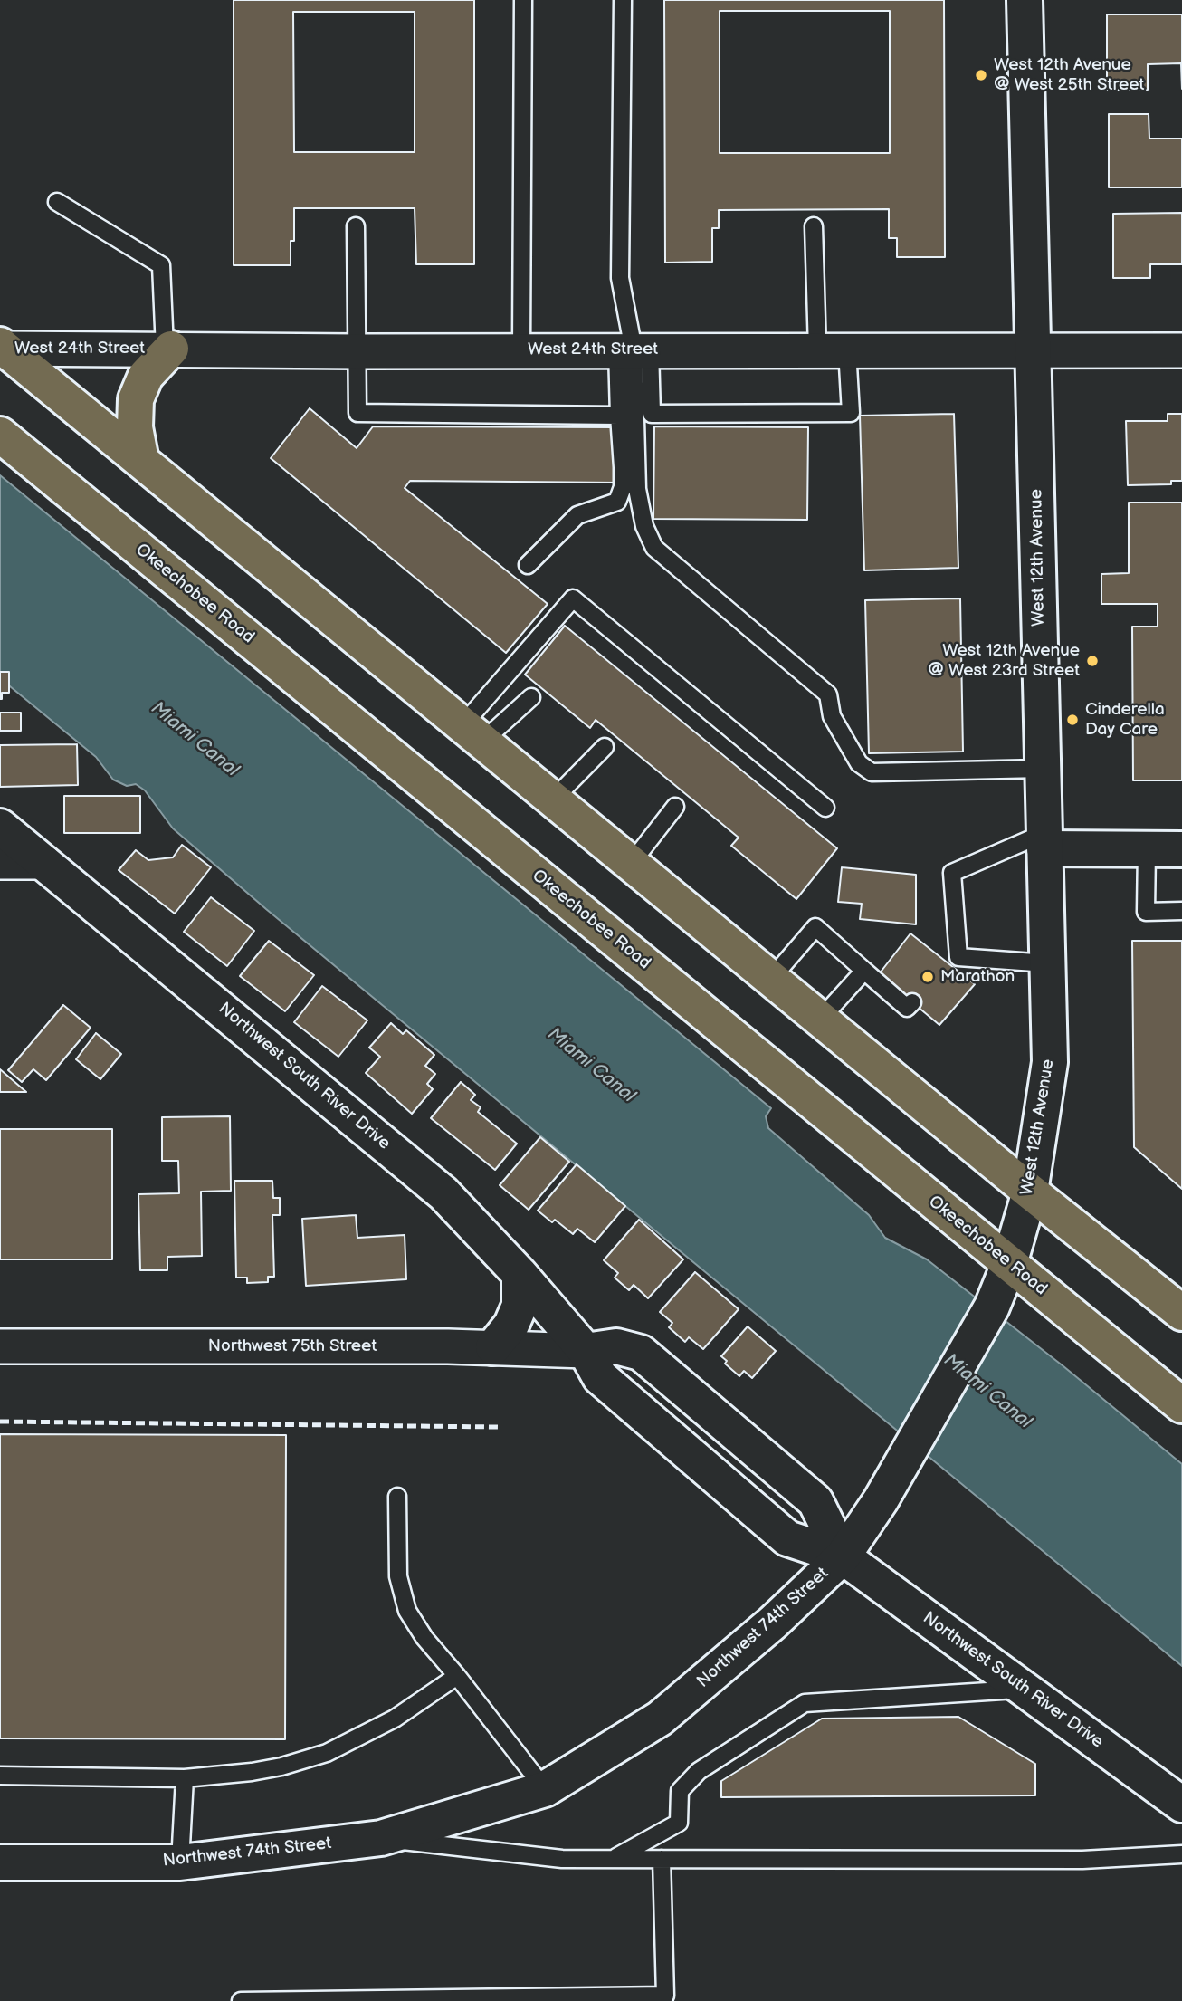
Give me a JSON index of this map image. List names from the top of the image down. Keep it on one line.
{"streets":{"highway":["Okeechobee Road"],"main road":["West 12th Avenue","Northwest South River Drive","Northwest 74th Street"],"street":["West 24th Street","Northwest 75th Street"]},"crossings":[["West 24th Street","West 12th Avenue"],["West 12th Avenue","Okeechobee Road"],["West 12th Avenue","Northwest 74th Street"],["Okeechobee Road","Northwest 74th Street"],["Northwest South River Drive","Northwest 75th Street"],["Northwest South River Drive","Northwest 74th Street"]],"water":["Miami Canal"],"places":["West 12th Avenue @ West 25th Street","West 12th Avenue @ West 23rd Street","Cinderella Day Care","Marathon"]}
